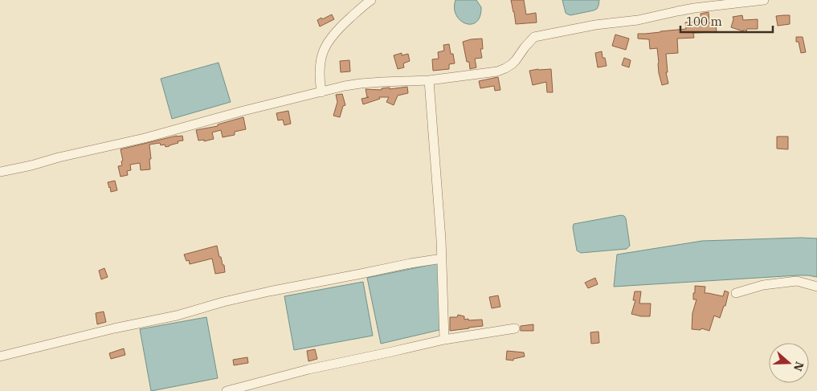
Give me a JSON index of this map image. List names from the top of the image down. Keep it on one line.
{"scale_bar":"100 m","north":"right"}
